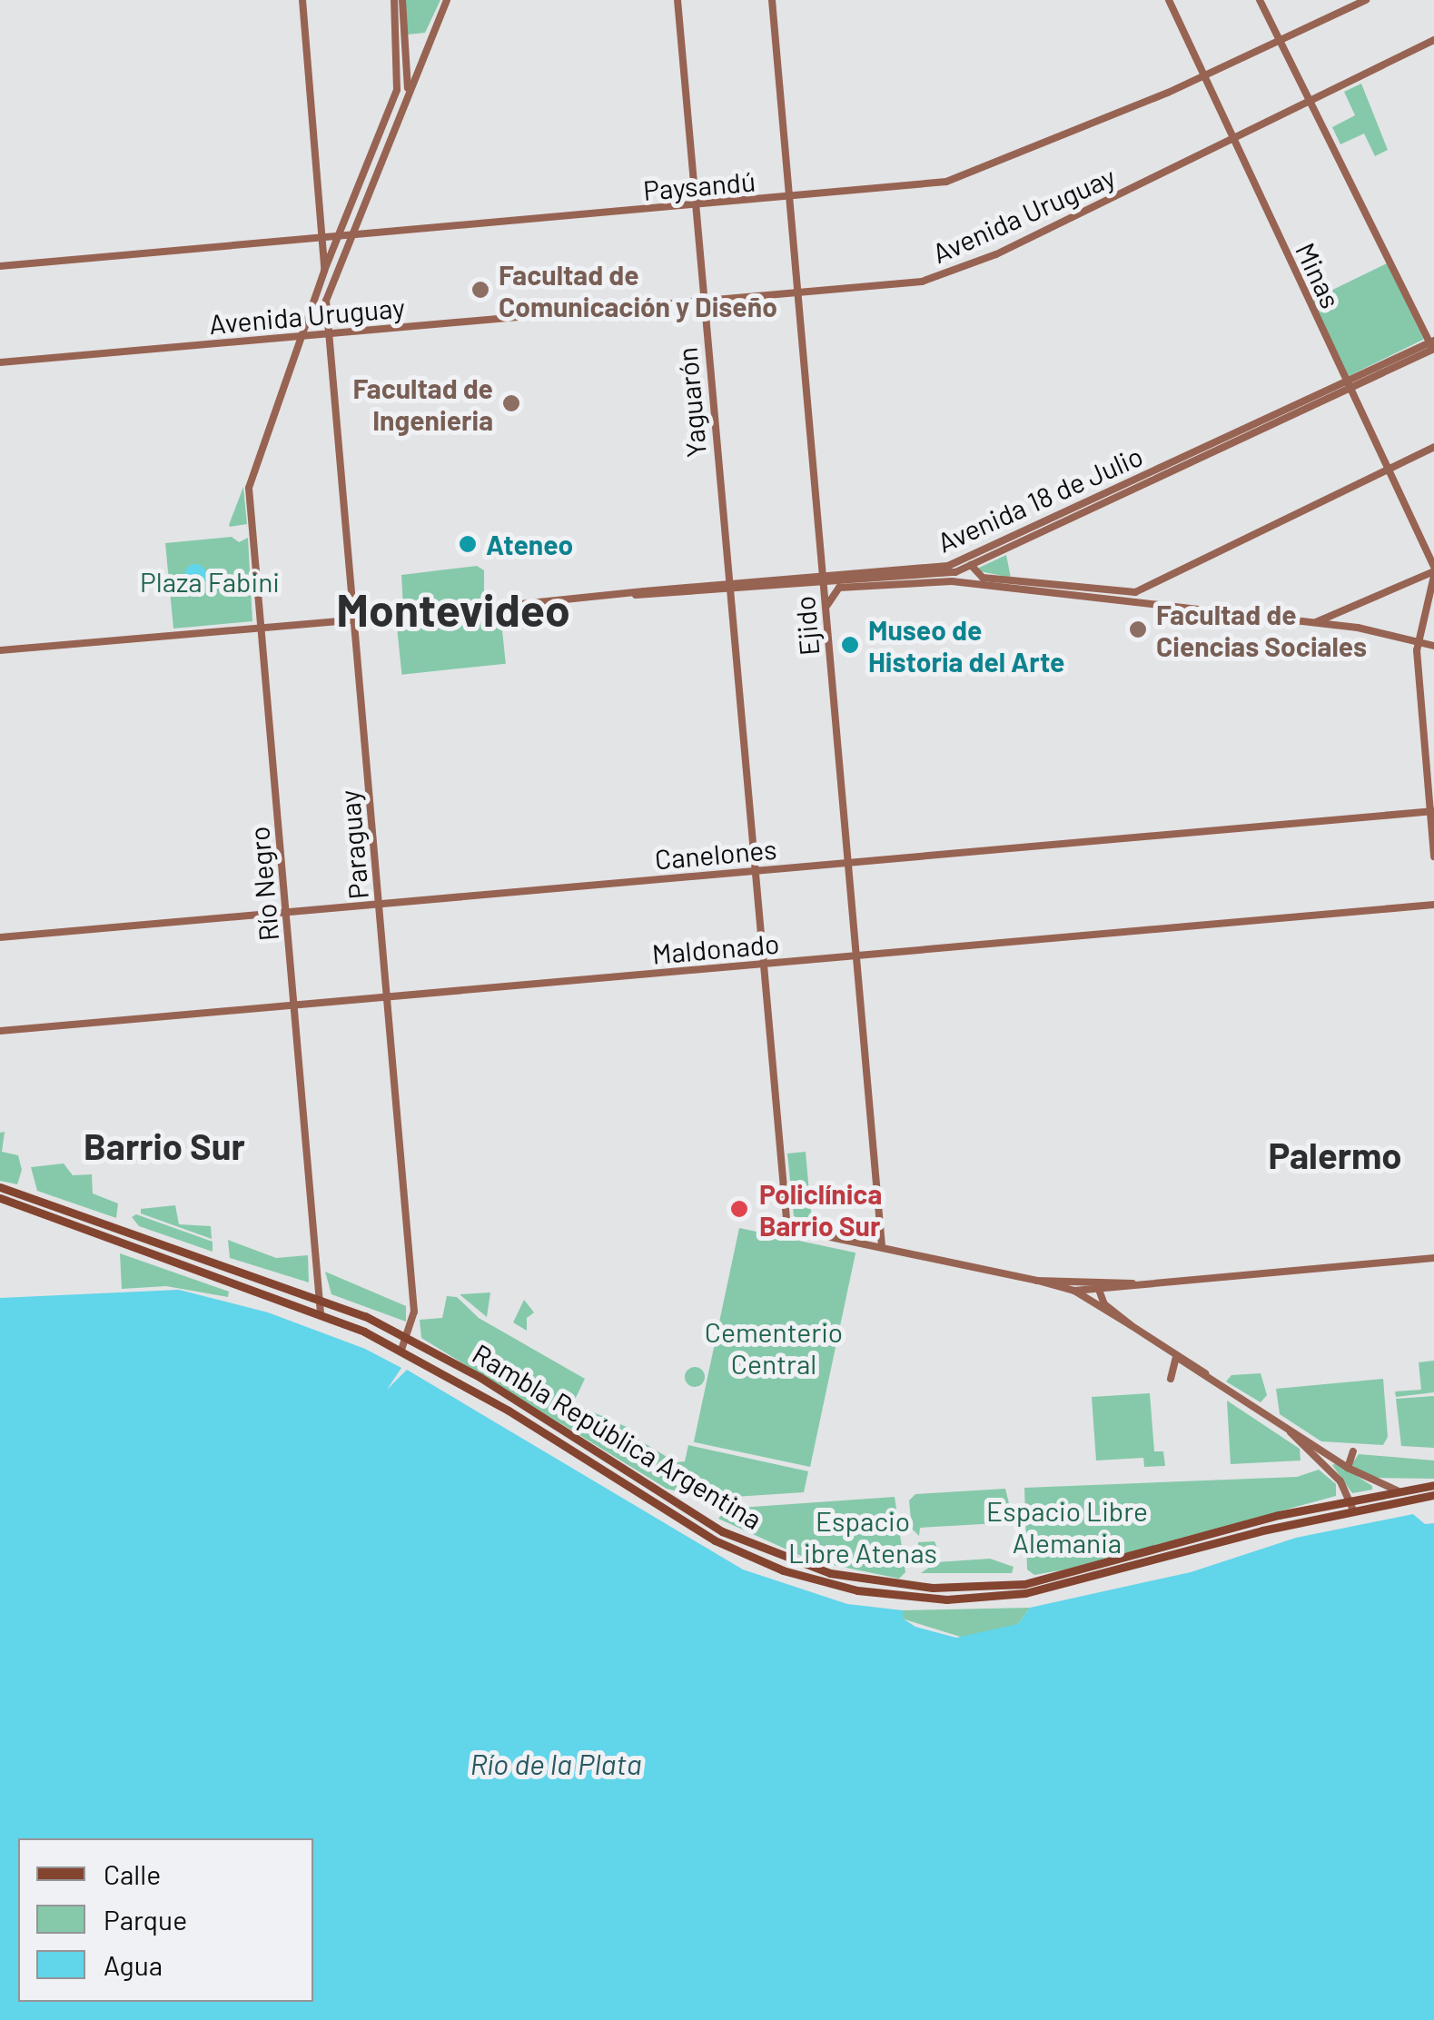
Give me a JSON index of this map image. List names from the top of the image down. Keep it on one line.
{"streets":{"main road":["Rambla República Argentina"],"street":["Paysandú","Avenida Uruguay","Minas","Yaguarón","Avenida 18 de Julio","Ejido","Paraguay","Canelones","Río Negro","Maldonado"]},"crossings":[["Paysandú","Minas"],["Paysandú","Yaguarón"],["Paysandú","Ejido"],["Paysandú","Paraguay"],["Paysandú","Río Negro"],["Avenida Uruguay","Minas"],["Avenida Uruguay","Yaguarón"],["Avenida Uruguay","Ejido"],["Avenida Uruguay","Paraguay"],["Avenida Uruguay","Río Negro"],["Minas","Avenida 18 de Julio"],["Yaguarón","Avenida 18 de Julio"],["Yaguarón","Ejido"],["Yaguarón","Canelones"],["Yaguarón","Maldonado"],["Avenida 18 de Julio","Ejido"],["Avenida 18 de Julio","Paraguay"],["Avenida 18 de Julio","Río Negro"],["Ejido","Canelones"],["Ejido","Maldonado"],["Paraguay","Canelones"],["Paraguay","Maldonado"],["Paraguay","Rambla República Argentina"],["Canelones","Río Negro"],["Río Negro","Maldonado"],["Río Negro","Rambla República Argentina"]],"districts":["Montevideo","Barrio Sur","Palermo"],"water":["Río de la Plata"],"parks":["Plaza Fabini","Cementerio Central","Espacio Libre Alemania","Espacio Libre Atenas"],"places":["Facultad de Comunicación y Diseño","Facultad de Ingenieria","Ateneo","Facultad de Ciencias Sociales","Museo de Historia del Arte","Policlínica Barrio Sur"],"legend":["Calle","Parque","Agua"]}
